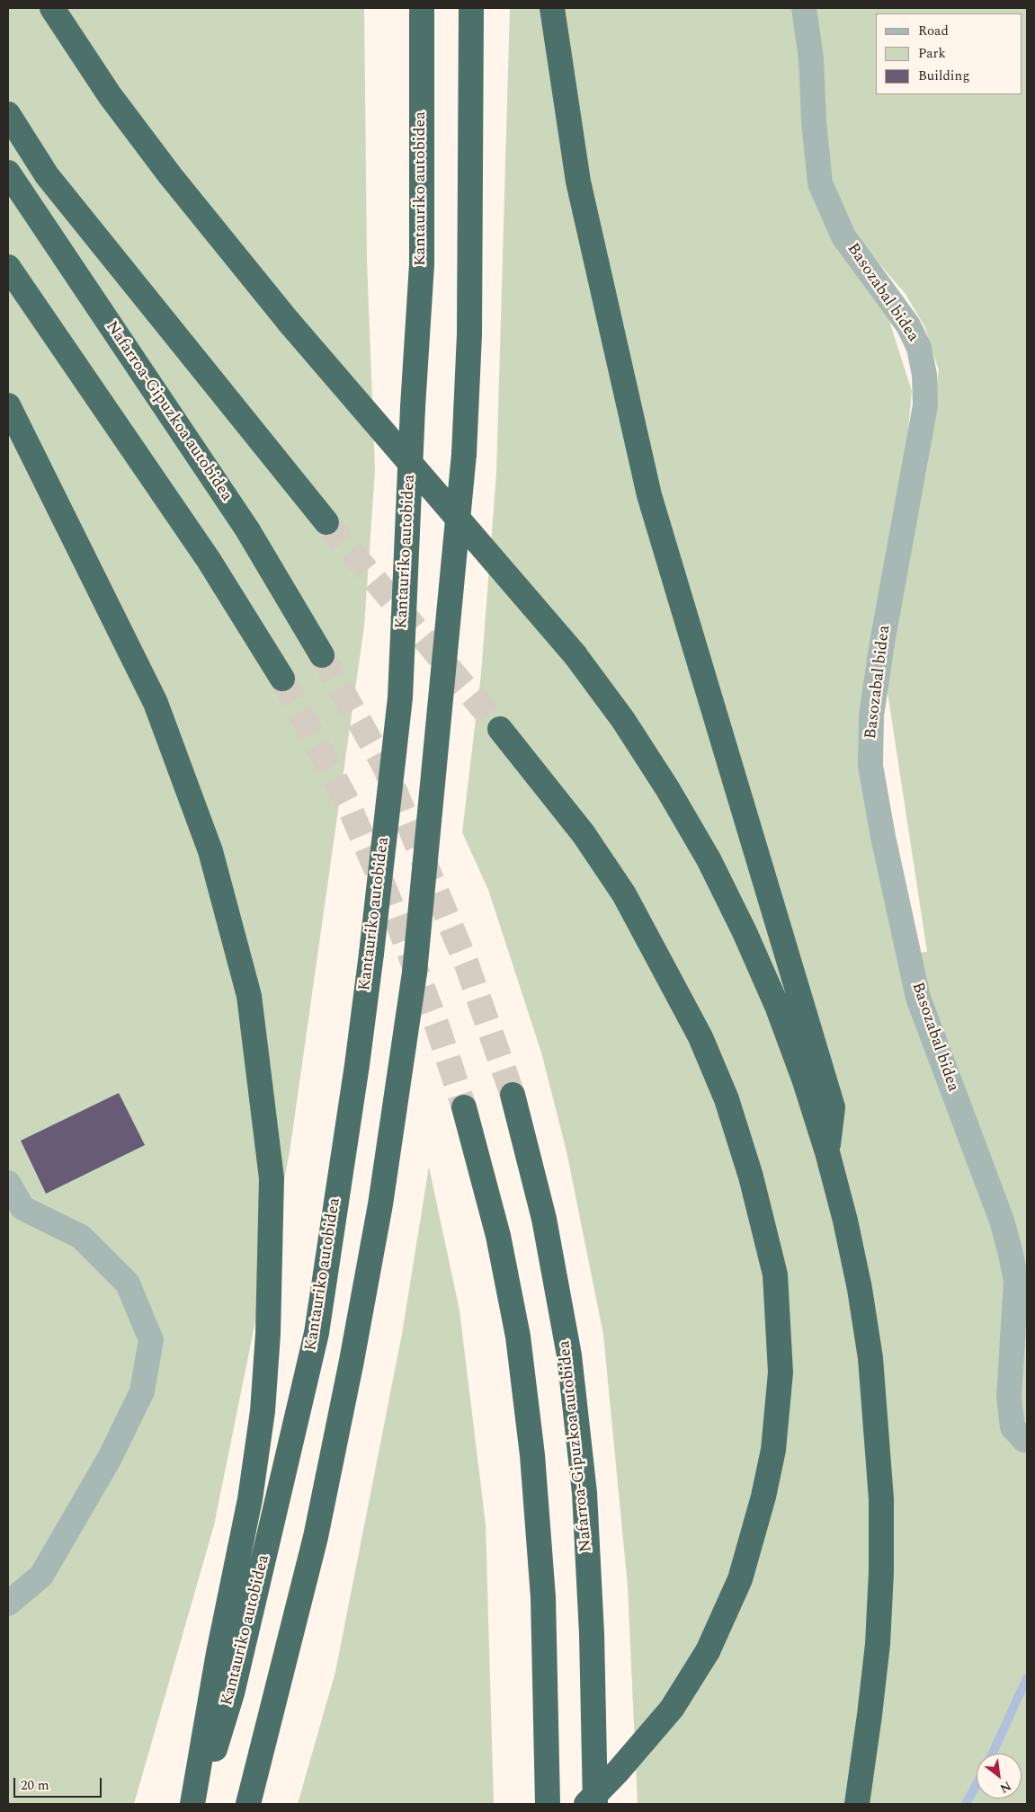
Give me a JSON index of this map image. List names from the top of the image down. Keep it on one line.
{"streets":{"highway":["Kantauriko autobidea","Nafarroa-Gipuzkoa autobidea"],"street":["Basozabal bidea"]},"legend":["Road","Park","Building"],"scale_bar":"20 m","north":"bottom right"}
